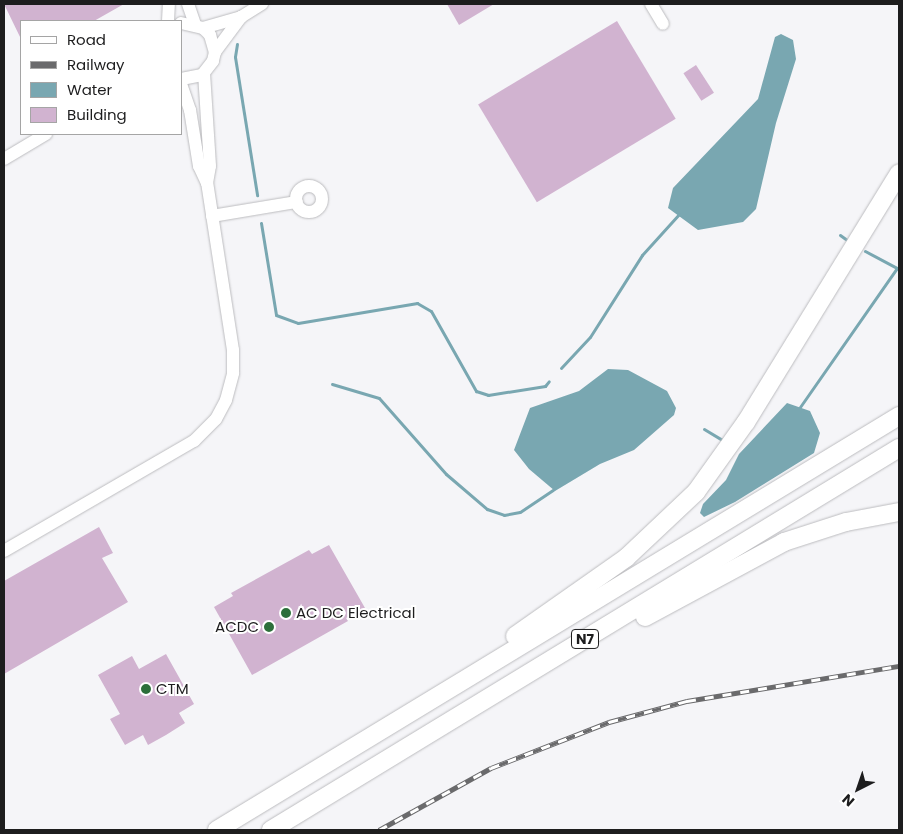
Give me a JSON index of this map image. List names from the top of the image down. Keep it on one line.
{"streets":{"highway":["N7"]},"places":["AC DC Electrical","ACDC","CTM"],"legend":["Road","Railway","Water","Building"],"north":"bottom left"}
